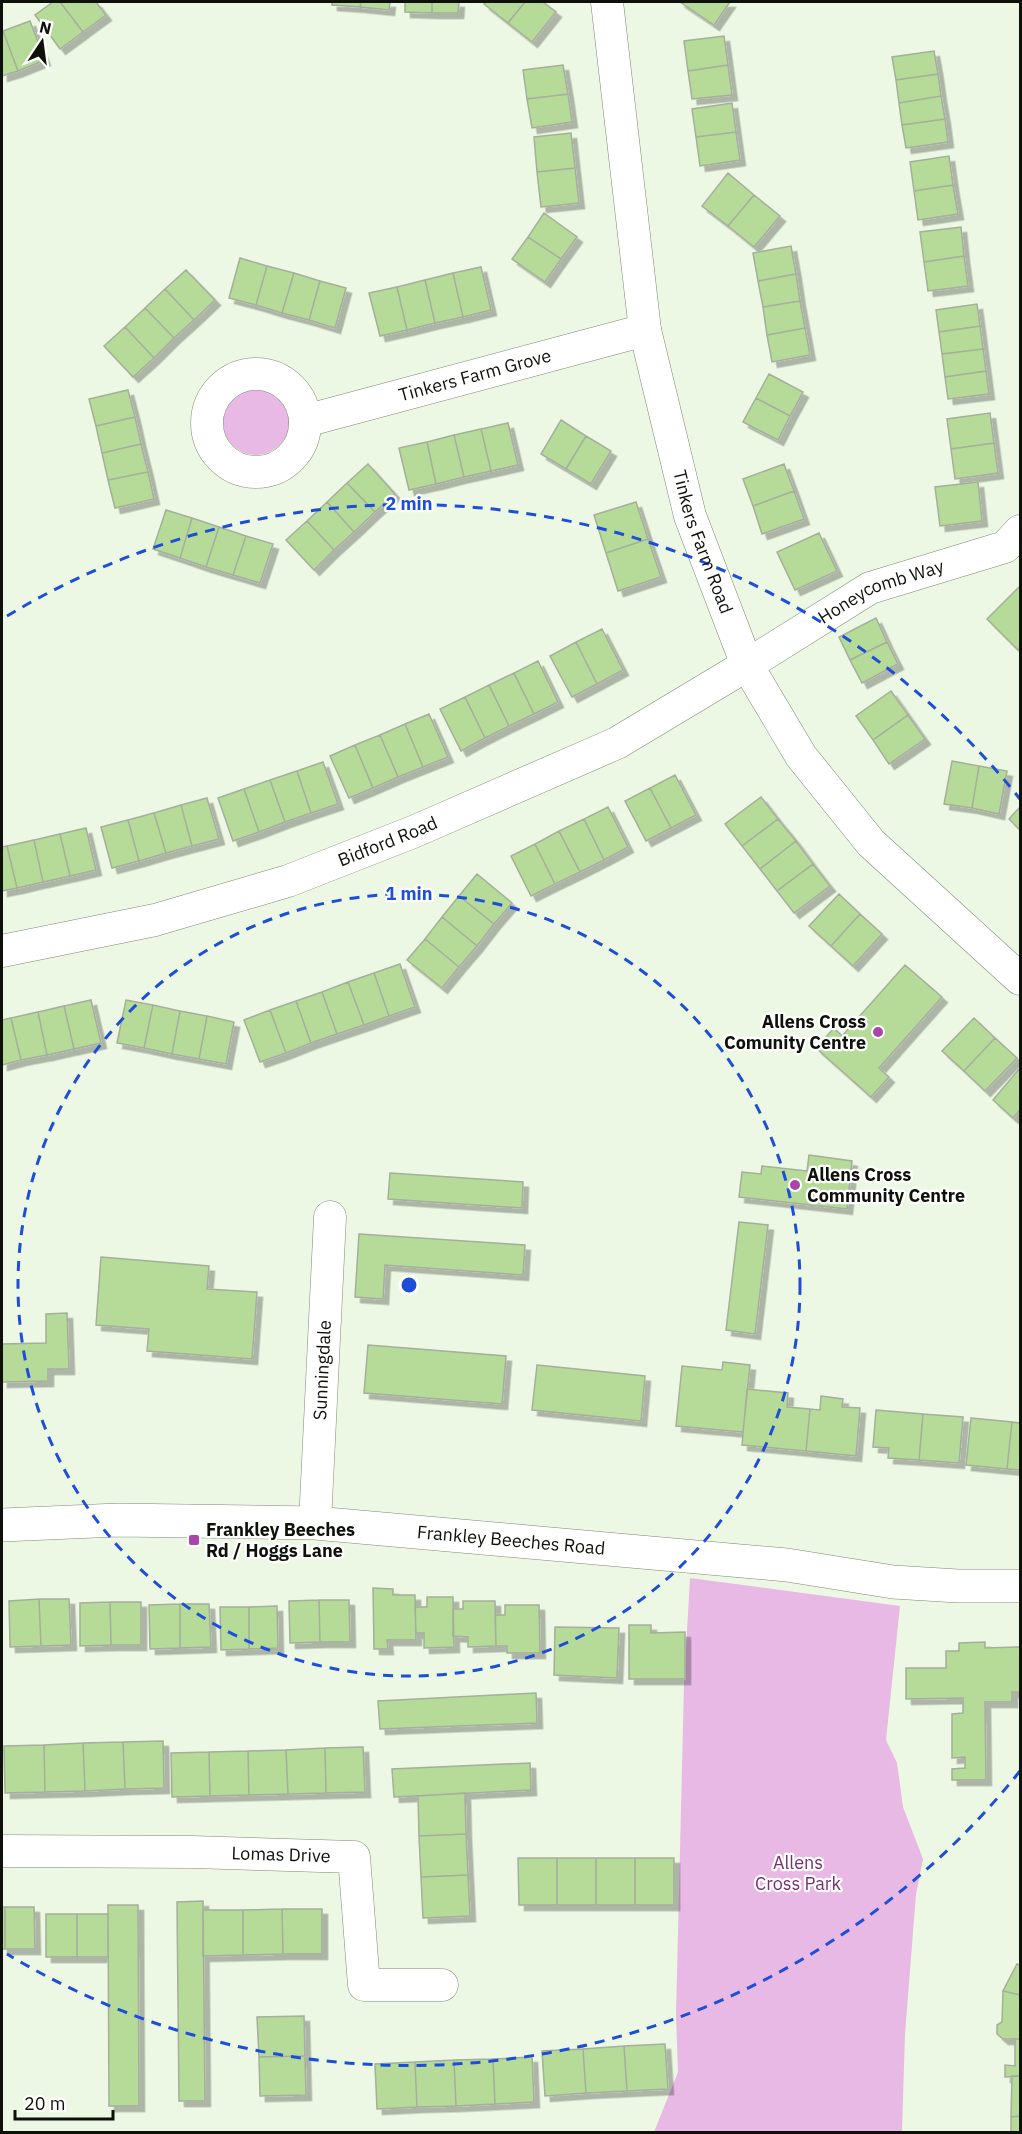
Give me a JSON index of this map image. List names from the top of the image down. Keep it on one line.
{"streets":{"street":["Tinkers Farm Grove","Tinkers Farm Road","Honeycomb Way","Bidford Road","Sunningdale","Frankley Beeches Road","Lomas Drive"]},"crossings":[["Tinkers Farm Grove","Tinkers Farm Road"],["Tinkers Farm Road","Honeycomb Way"],["Tinkers Farm Road","Bidford Road"],["Honeycomb Way","Bidford Road"],["Sunningdale","Frankley Beeches Road"]],"parks":["Allens Cross Park"],"places":{"other":["Allens Cross Comunity Centre","Allens Cross Community Centre"],"transit":["Frankley Beeches Rd / Hoggs Lane"]},"scale_bar":"20 m","north":"top","rings":["2 min","1 min"]}
